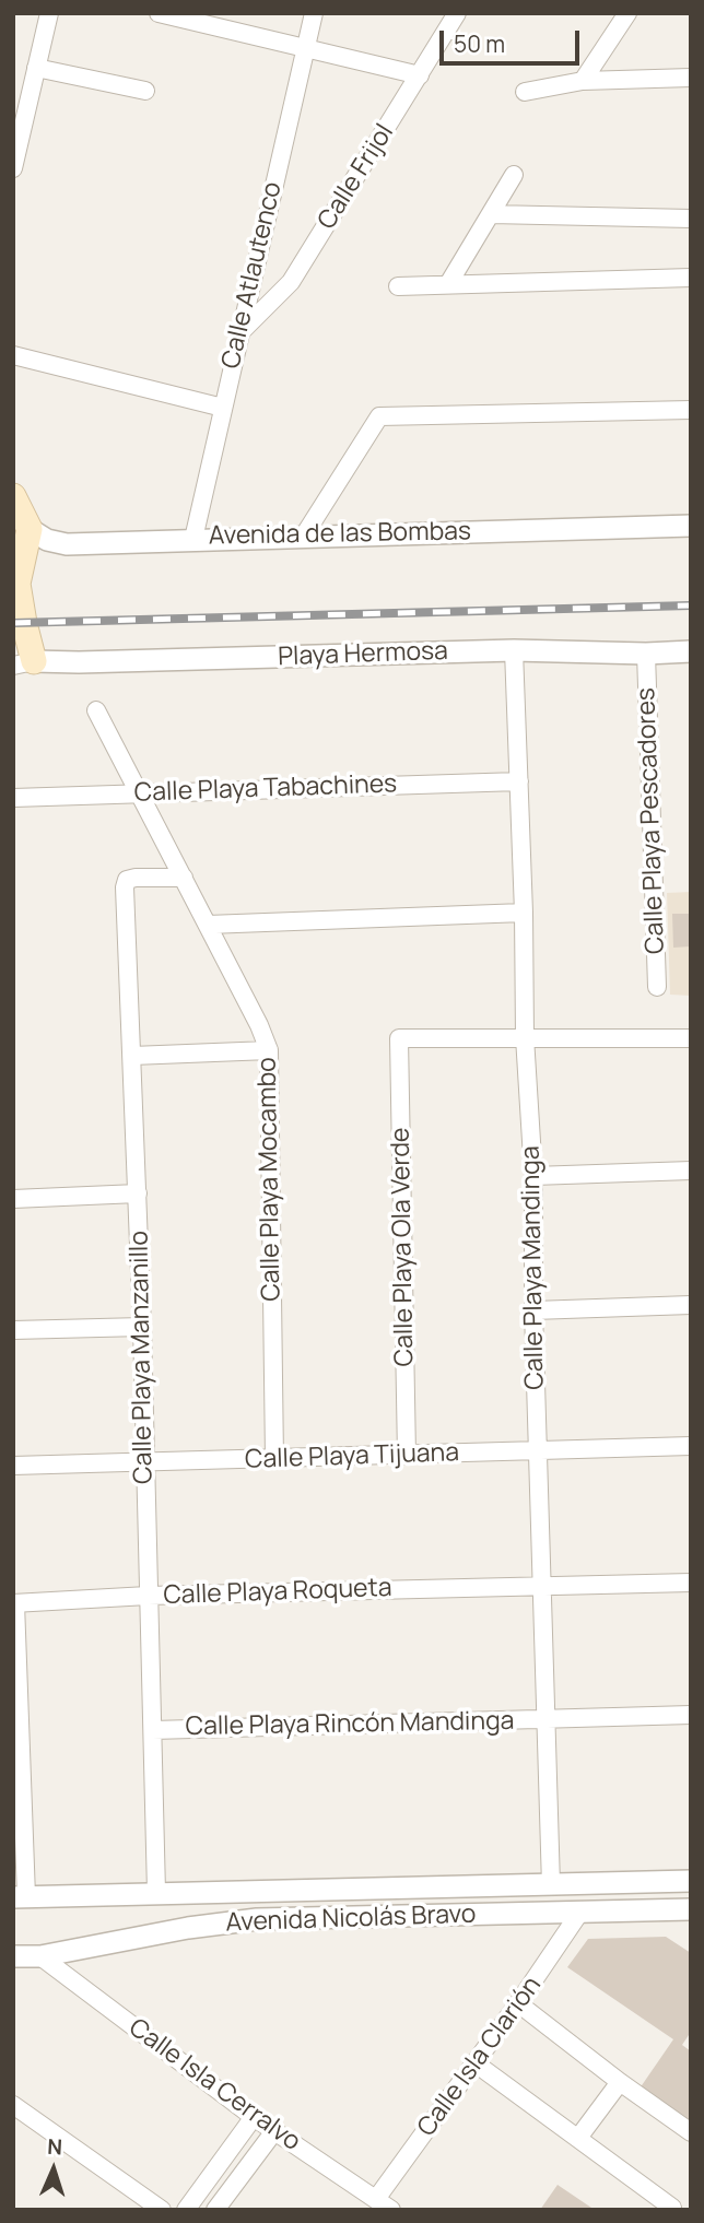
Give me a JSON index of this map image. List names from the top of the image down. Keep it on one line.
{"streets":{"main road":["Playa Hermosa"],"street":["Calle Frijol","Calle Atlautenco","Avenida de las Bombas","Calle Playa Tabachines","Calle Playa Pescadores","Calle Playa Mocambo","Calle Playa Ola Verde","Calle Playa Mandinga","Calle Playa Manzanillo","Calle Playa Tijuana","Calle Playa Roqueta","Calle Playa Rincón Mandinga","Avenida Nicolás Bravo","Calle Isla Clarión","Calle Isla Cerralvo"]},"crossings":[["Calle Frijol","Calle Atlautenco"],["Calle Atlautenco","Avenida de las Bombas"],["Avenida de las Bombas","Playa Hermosa"],["Playa Hermosa","Calle Playa Pescadores"],["Playa Hermosa","Calle Playa Mandinga"],["Calle Playa Tabachines","Calle Playa Mocambo"],["Calle Playa Tabachines","Calle Playa Mandinga"],["Calle Playa Mocambo","Calle Playa Manzanillo"],["Calle Playa Mocambo","Calle Playa Tijuana"],["Calle Playa Ola Verde","Calle Playa Mandinga"],["Calle Playa Ola Verde","Calle Playa Tijuana"],["Calle Playa Mandinga","Calle Playa Tijuana"],["Calle Playa Mandinga","Calle Playa Roqueta"],["Calle Playa Mandinga","Calle Playa Rincón Mandinga"],["Calle Playa Mandinga","Avenida Nicolás Bravo"],["Calle Playa Manzanillo","Calle Playa Tijuana"],["Calle Playa Manzanillo","Calle Playa Roqueta"],["Calle Playa Manzanillo","Calle Playa Rincón Mandinga"],["Calle Playa Manzanillo","Avenida Nicolás Bravo"],["Avenida Nicolás Bravo","Calle Isla Clarión"],["Avenida Nicolás Bravo","Calle Isla Cerralvo"],["Calle Isla Clarión","Calle Isla Cerralvo"]],"scale_bar":"50 m","north":"top"}
